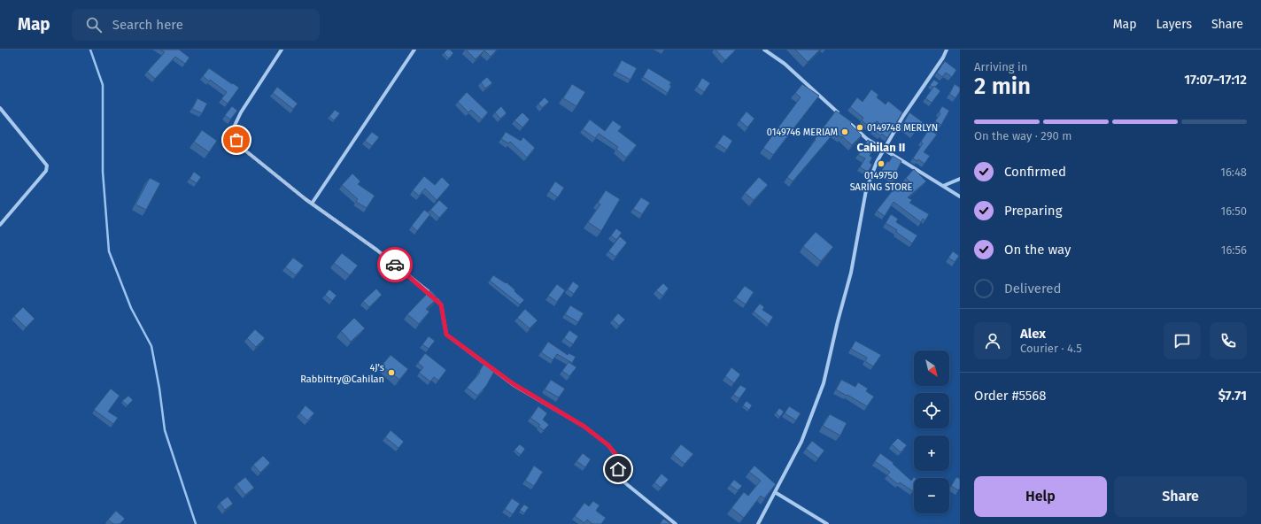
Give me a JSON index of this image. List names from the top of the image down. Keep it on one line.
{"districts":["Cahilan II"],"places":["0149748 MERLYN","0149746 MERIAM","0149750 SARING STORE","4J's Rabbittry@Cahilan"],"north":"bottom right","page":{"header":"Map","search":"Search here","nav":["Map","Layers","Share"],"heading":["2 min","Arriving in","17:07–17:12"],"panel":["Alex","Courier · 4.5","Order #5568","$7.71"],"bar":"On the way · 290 m","list":[["Confirmed","16:48"],["Preparing","16:50"],["On the way","16:56"],"Delivered"],"map_buttons":["+","−"],"buttons":["Help","Share"]}}
